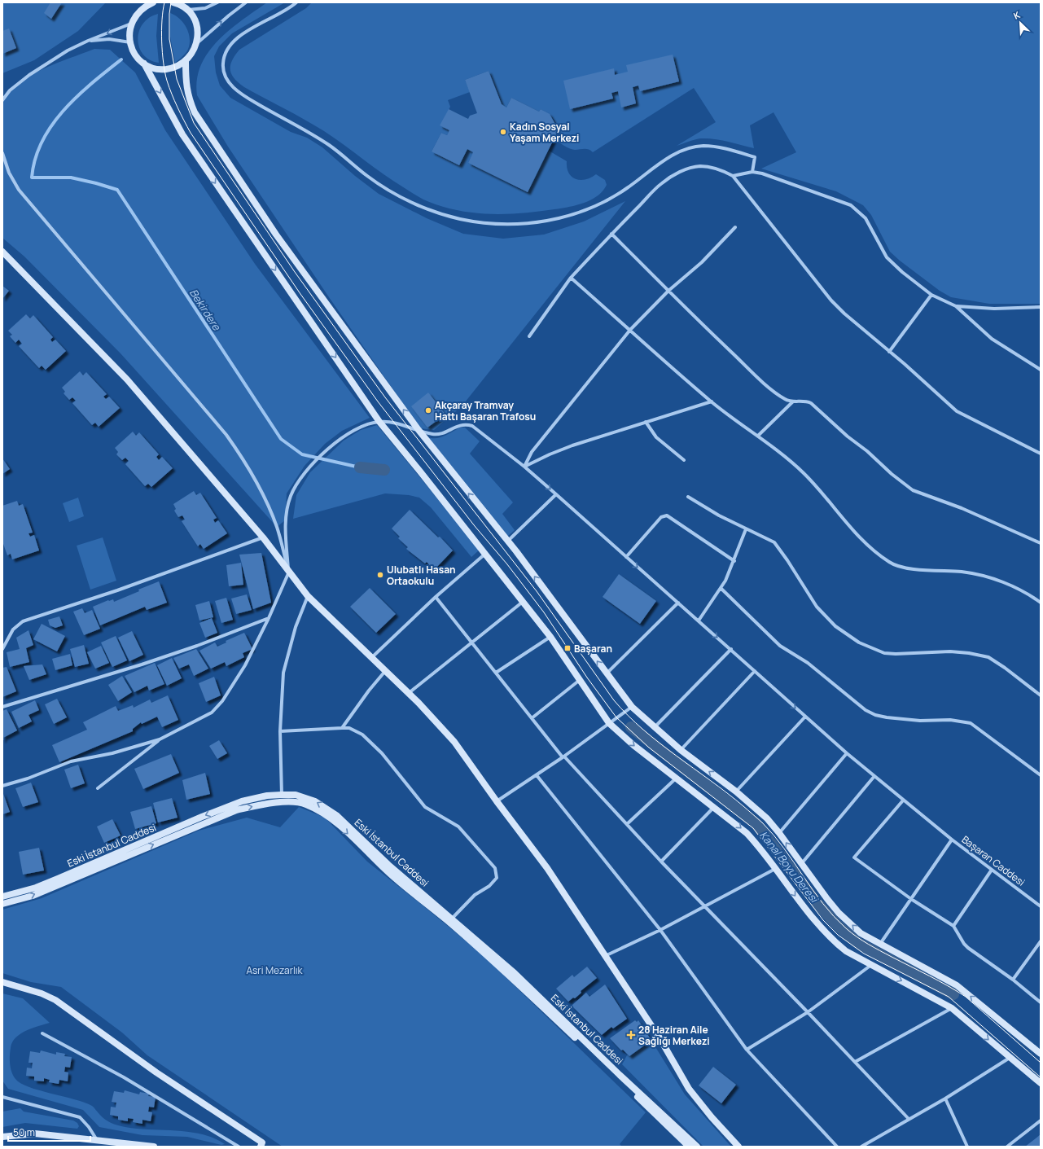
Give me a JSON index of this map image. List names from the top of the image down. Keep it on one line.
{"streets":{"main road":["Eski İstanbul Caddesi"],"street":["Başaran Caddesi"]},"water":["Bekirdere","Kanal Boyu Deresi"],"parks":["Asri Mezarlık"],"places":{"other":["Kadın Sosyal Yaşam Merkezi","Akçaray Tramvay Hattı Başaran Trafosu","Ulubatlı Hasan Ortaokulu"],"transit":["Başaran"],"health":["28 Haziran Aile Sağlığı Merkezi"]},"scale_bar":"50 m","north":"top left"}
